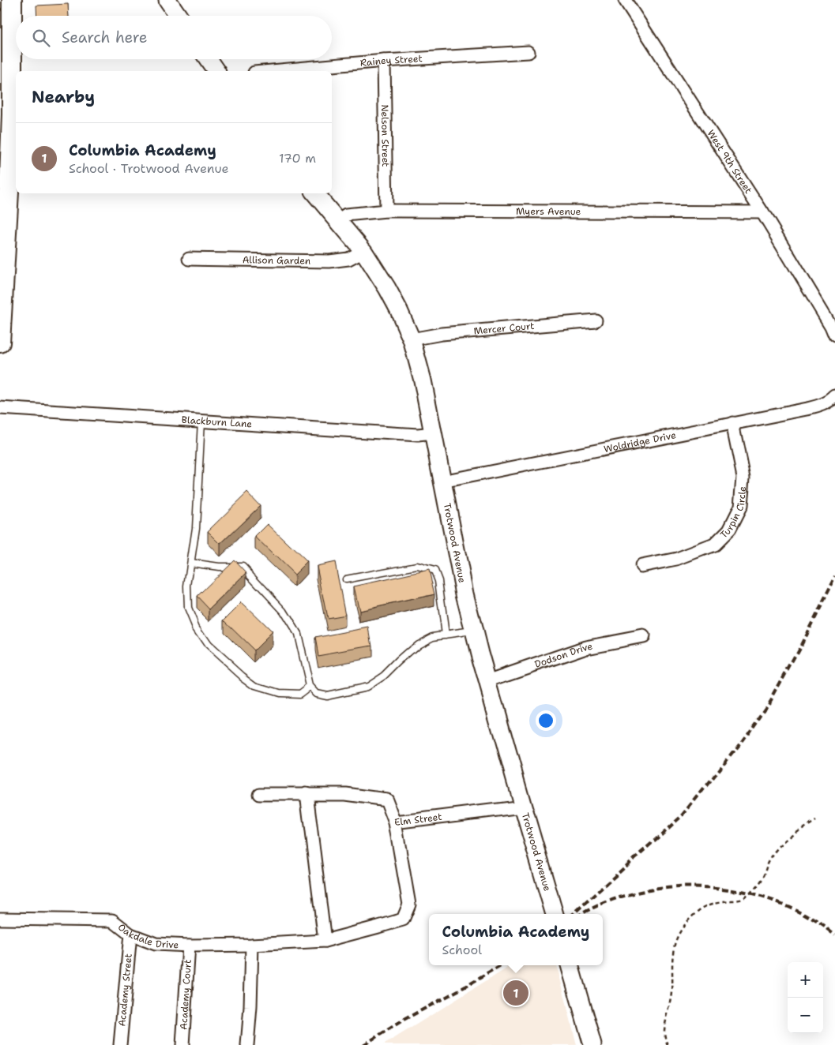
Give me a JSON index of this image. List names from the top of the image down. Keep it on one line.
{"streets":{"main road":["Trotwood Avenue"],"street":["Rainey Street","Nelson Street","West 9th Street","Myers Avenue","Allison Garden","Mercer Court","Blackburn Lane","Woldridge Drive","Turpin Circle","Dodson Drive","Elm Street","Oakdale Drive","Academy Street","Academy Court"]},"crossings":[["Rainey Street","Nelson Street"],["Nelson Street","Myers Avenue"],["West 9th Street","Myers Avenue"],["Myers Avenue","Trotwood Avenue"],["Allison Garden","Trotwood Avenue"],["Mercer Court","Trotwood Avenue"],["Blackburn Lane","Trotwood Avenue"],["Woldridge Drive","Turpin Circle"],["Woldridge Drive","Trotwood Avenue"],["Trotwood Avenue","Dodson Drive"],["Trotwood Avenue","Elm Street"],["Elm Street","Oakdale Drive"],["Oakdale Drive","Academy Street"],["Oakdale Drive","Academy Court"]],"page":{"search":"Search here","heading":"Nearby","list":[{"mark":"1","name":"Columbia Academy","note":"School · Trotwood Avenue","value":"170 m"}],"popup":["Columbia Academy","School"],"map_buttons":["+","−"],"pins":"1"}}
